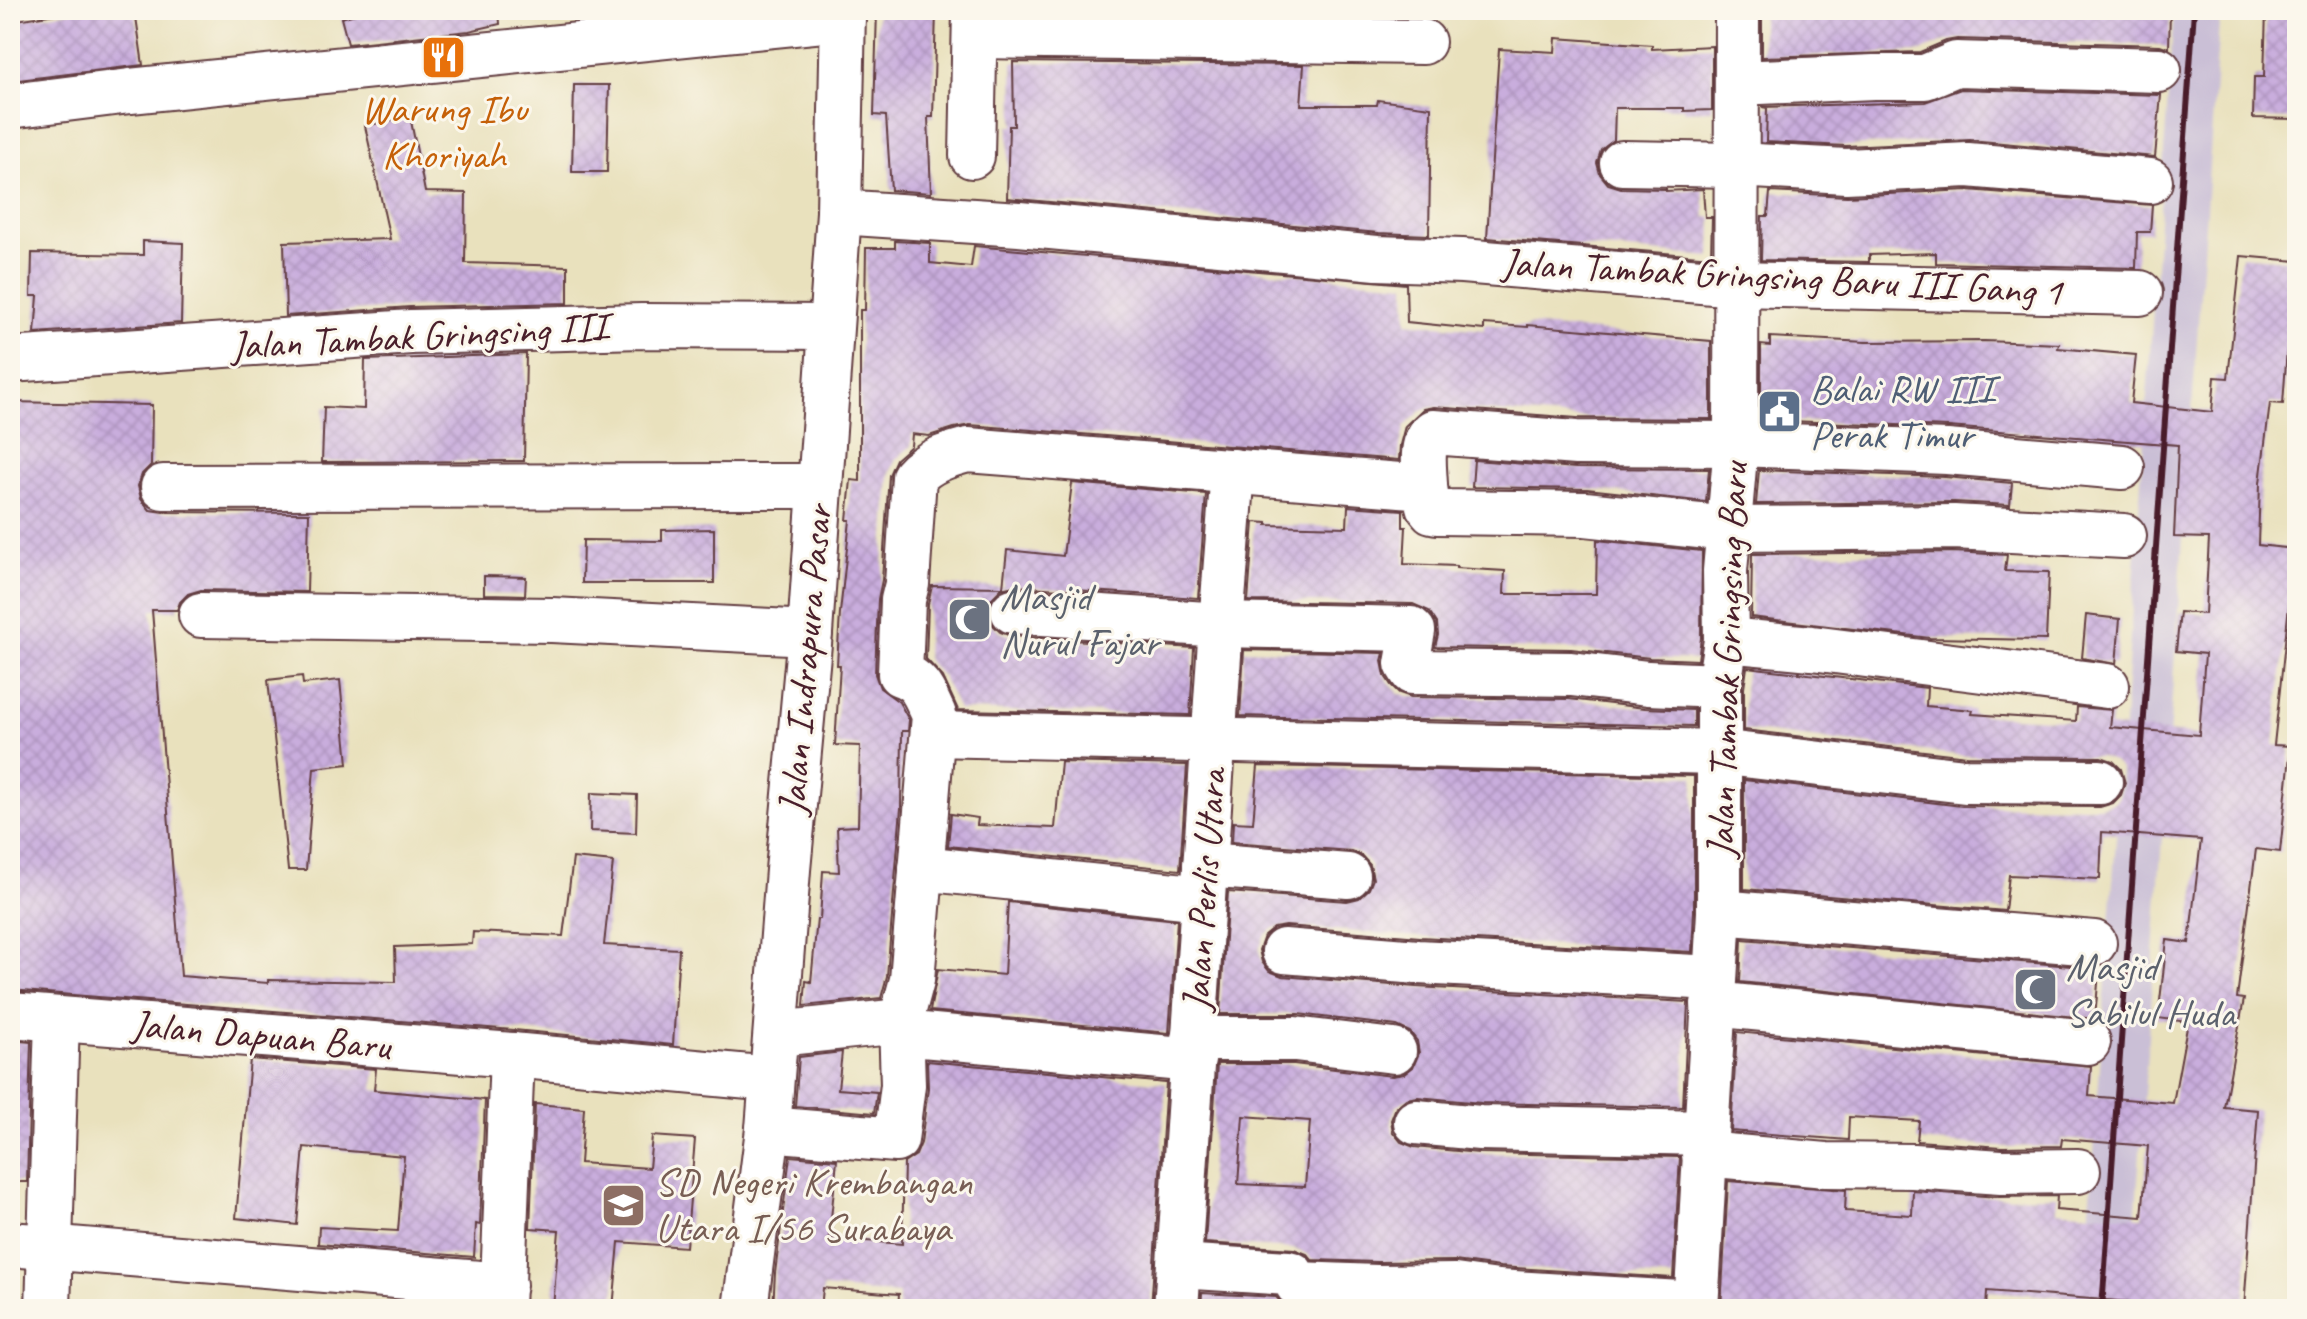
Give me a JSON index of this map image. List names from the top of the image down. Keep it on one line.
{"streets":{"street":["Jalan Tambak Gringsing Baru III Gang 1","Jalan Tambak Gringsing III","Jalan Indrapura Pasar","Jalan Tambak Gringsing Baru","Jalan Perlis Utara","Jalan Dapuan Baru"]},"crossings":[["Jalan Tambak Gringsing Baru III Gang 1","Jalan Indrapura Pasar"],["Jalan Tambak Gringsing Baru III Gang 1","Jalan Tambak Gringsing Baru"],["Jalan Tambak Gringsing III","Jalan Indrapura Pasar"],["Jalan Indrapura Pasar","Jalan Dapuan Baru"]],"places":{"restaurant":["Warung Ibu Khoriyah"],"public building":["Balai RW III Perak Timur"],"mosque":["Masjid Nurul Fajar","Masjid Sabilul Huda"],"school or university":["SD Negeri Krembangan Utara I/56 Surabaya"]}}
